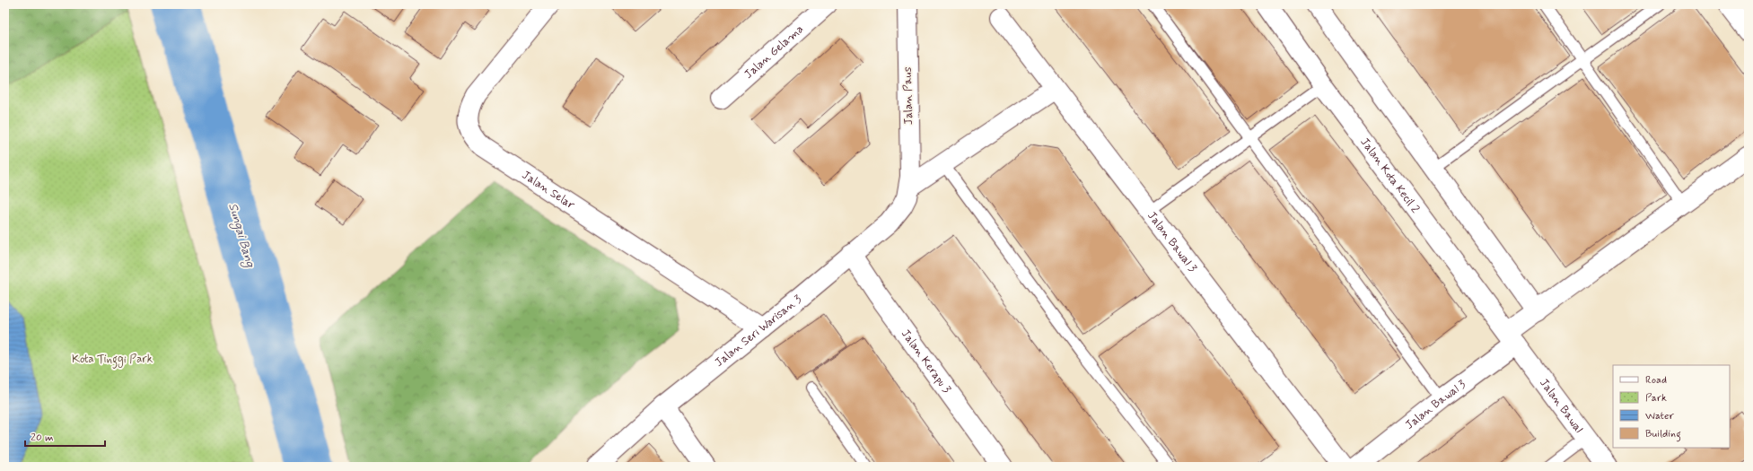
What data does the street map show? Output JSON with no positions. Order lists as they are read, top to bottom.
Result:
{
  "streets": {
    "street": [
      "Jalan Gelama",
      "Jalan Paus",
      "Jalan Kota Kecil 2",
      "Jalan Selar",
      "Jalan Bawal 3",
      "Jalan Seri Warisan 3",
      "Jalan Kerapu 3",
      "Jalan Bawal"
    ]
  },
  "crossings": [
    ["Jalan Paus", "Jalan Seri Warisan 3"],
    ["Jalan Kota Kecil 2", "Jalan Bawal 3"],
    ["Jalan Kota Kecil 2", "Jalan Bawal"],
    ["Jalan Selar", "Jalan Seri Warisan 3"],
    ["Jalan Bawal 3", "Jalan Bawal"],
    ["Jalan Seri Warisan 3", "Jalan Kerapu 3"]
  ],
  "water": ["Sungai Bang"],
  "parks": ["Kota Tinggi Park"],
  "legend": [
    "Road",
    "Park",
    "Water",
    "Building"
  ],
  "scale_bar": "20 m"
}
